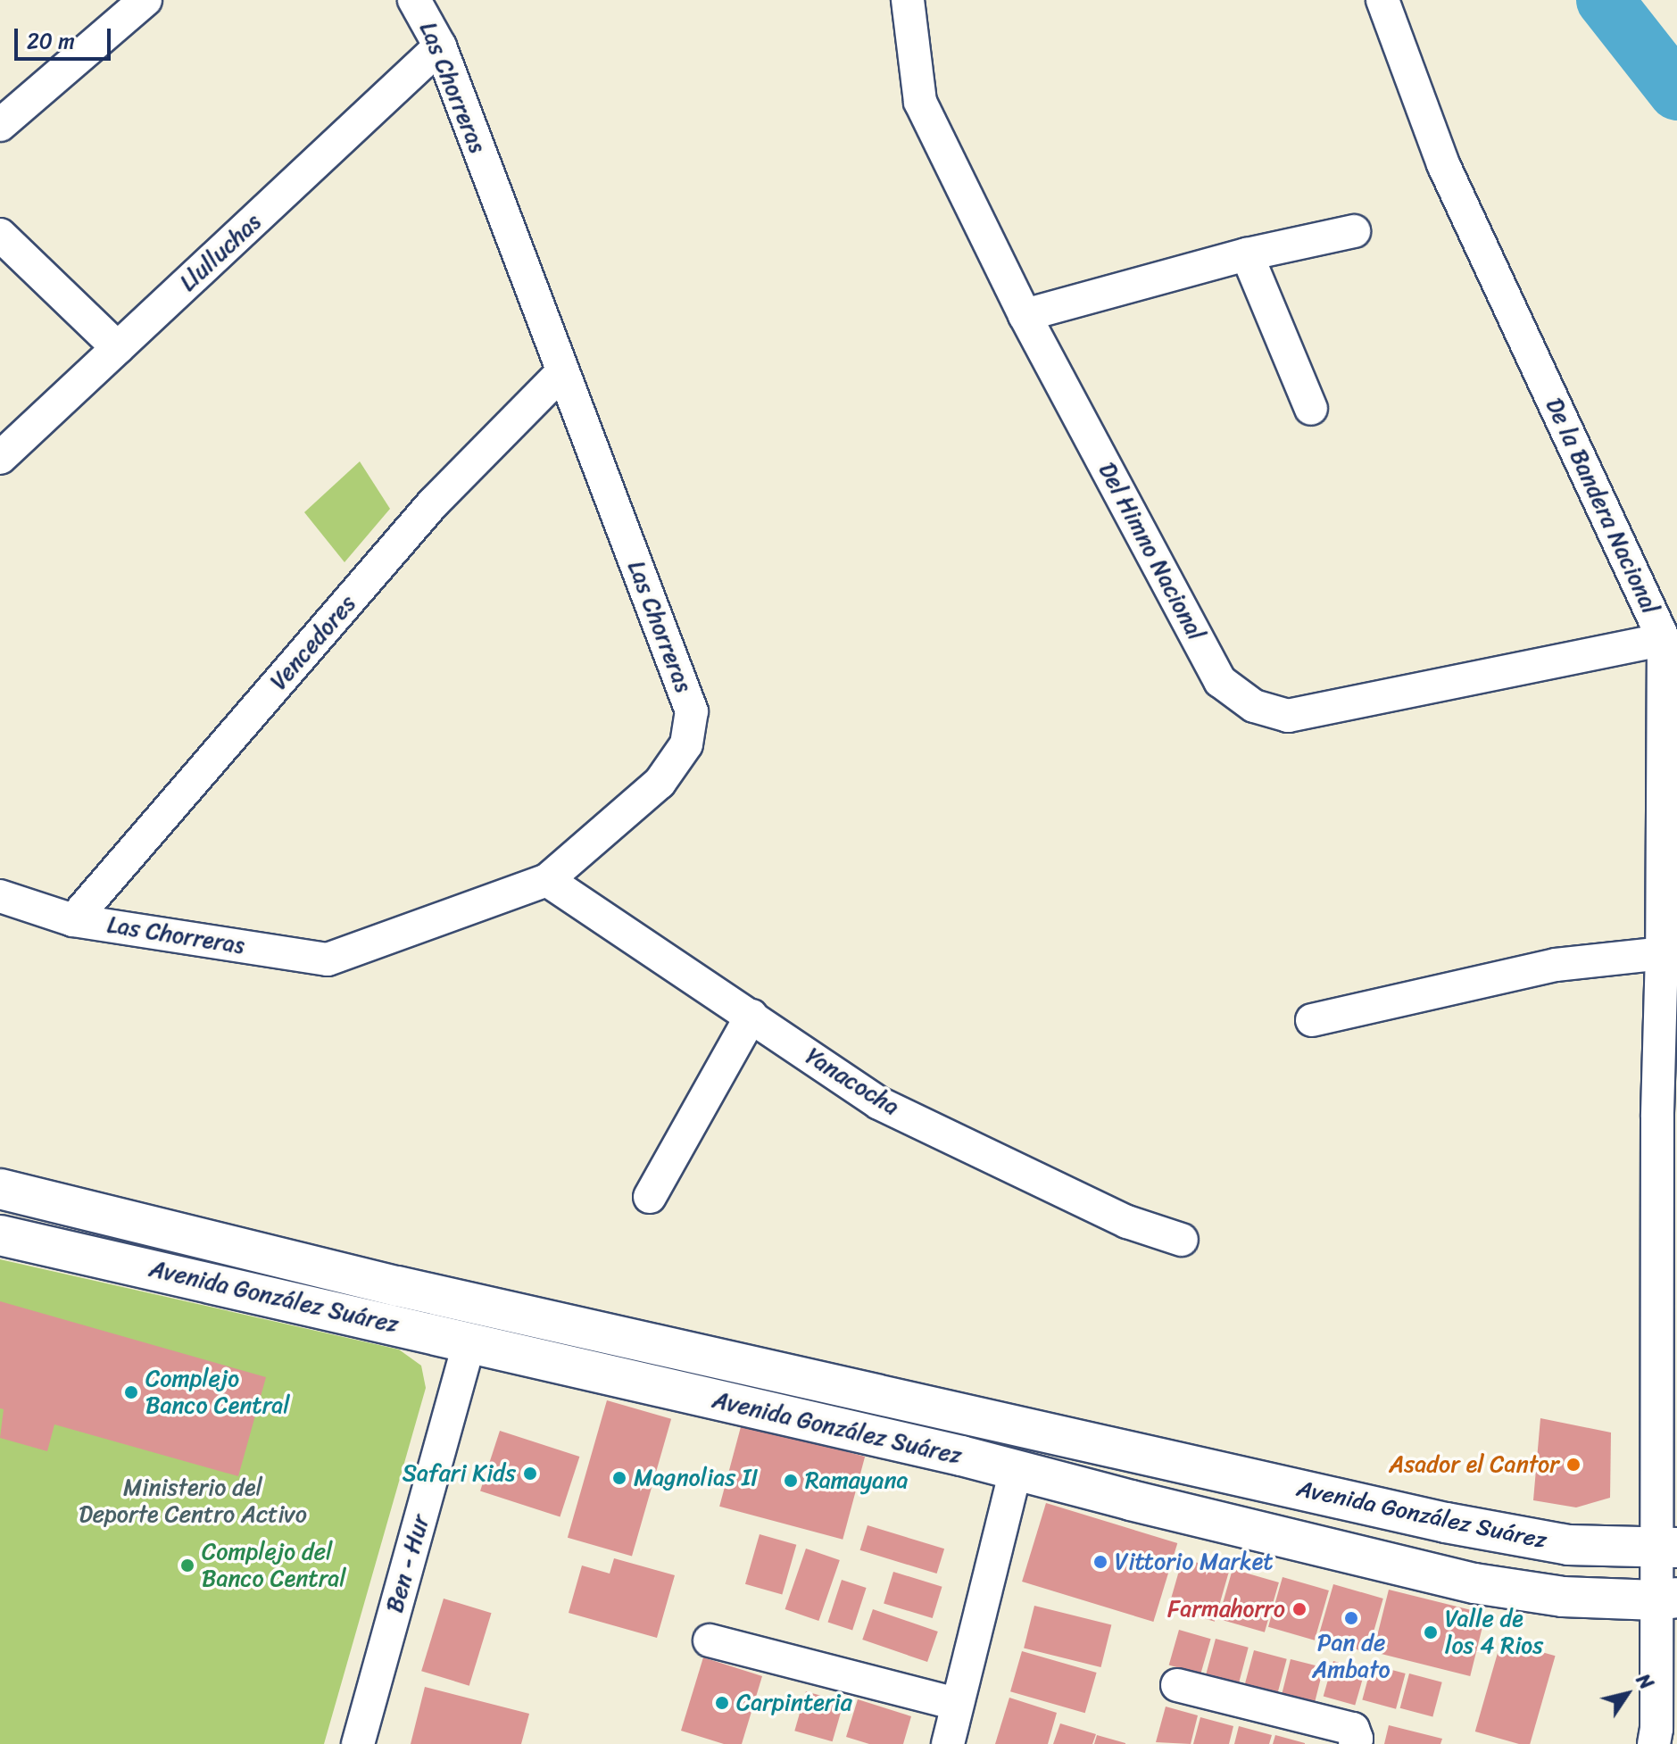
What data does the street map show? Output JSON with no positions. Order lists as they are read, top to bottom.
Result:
{
  "streets": {
    "main road": ["Avenida González Suárez"],
    "street": [
      "Las Chorreras",
      "Llulluchas",
      "De la Bandera Nacional",
      "Del Himno Nacional",
      "Vencedores",
      "Yanacocha",
      "Ben - Hur"
    ]
  },
  "crossings": [
    ["Las Chorreras", "Llulluchas"],
    ["Las Chorreras", "Vencedores"],
    ["Las Chorreras", "Yanacocha"],
    ["De la Bandera Nacional", "Del Himno Nacional"],
    ["De la Bandera Nacional", "Avenida González Suárez"],
    ["Avenida González Suárez", "Ben - Hur"]
  ],
  "parks": ["Ministerio del Deporte Centro Activo"],
  "places": [
    "Complejo Banco Central",
    "Asador el Cantor",
    "Safari Kids",
    "Magnolias II",
    "Ramayana",
    "Vittorio Market",
    "Complejo del Banco Central",
    "Farmahorro",
    "Pan de Ambato",
    "Valle de los 4 Rios",
    "Carpinteria"
  ],
  "scale_bar": "20 m",
  "north": "top right"
}
